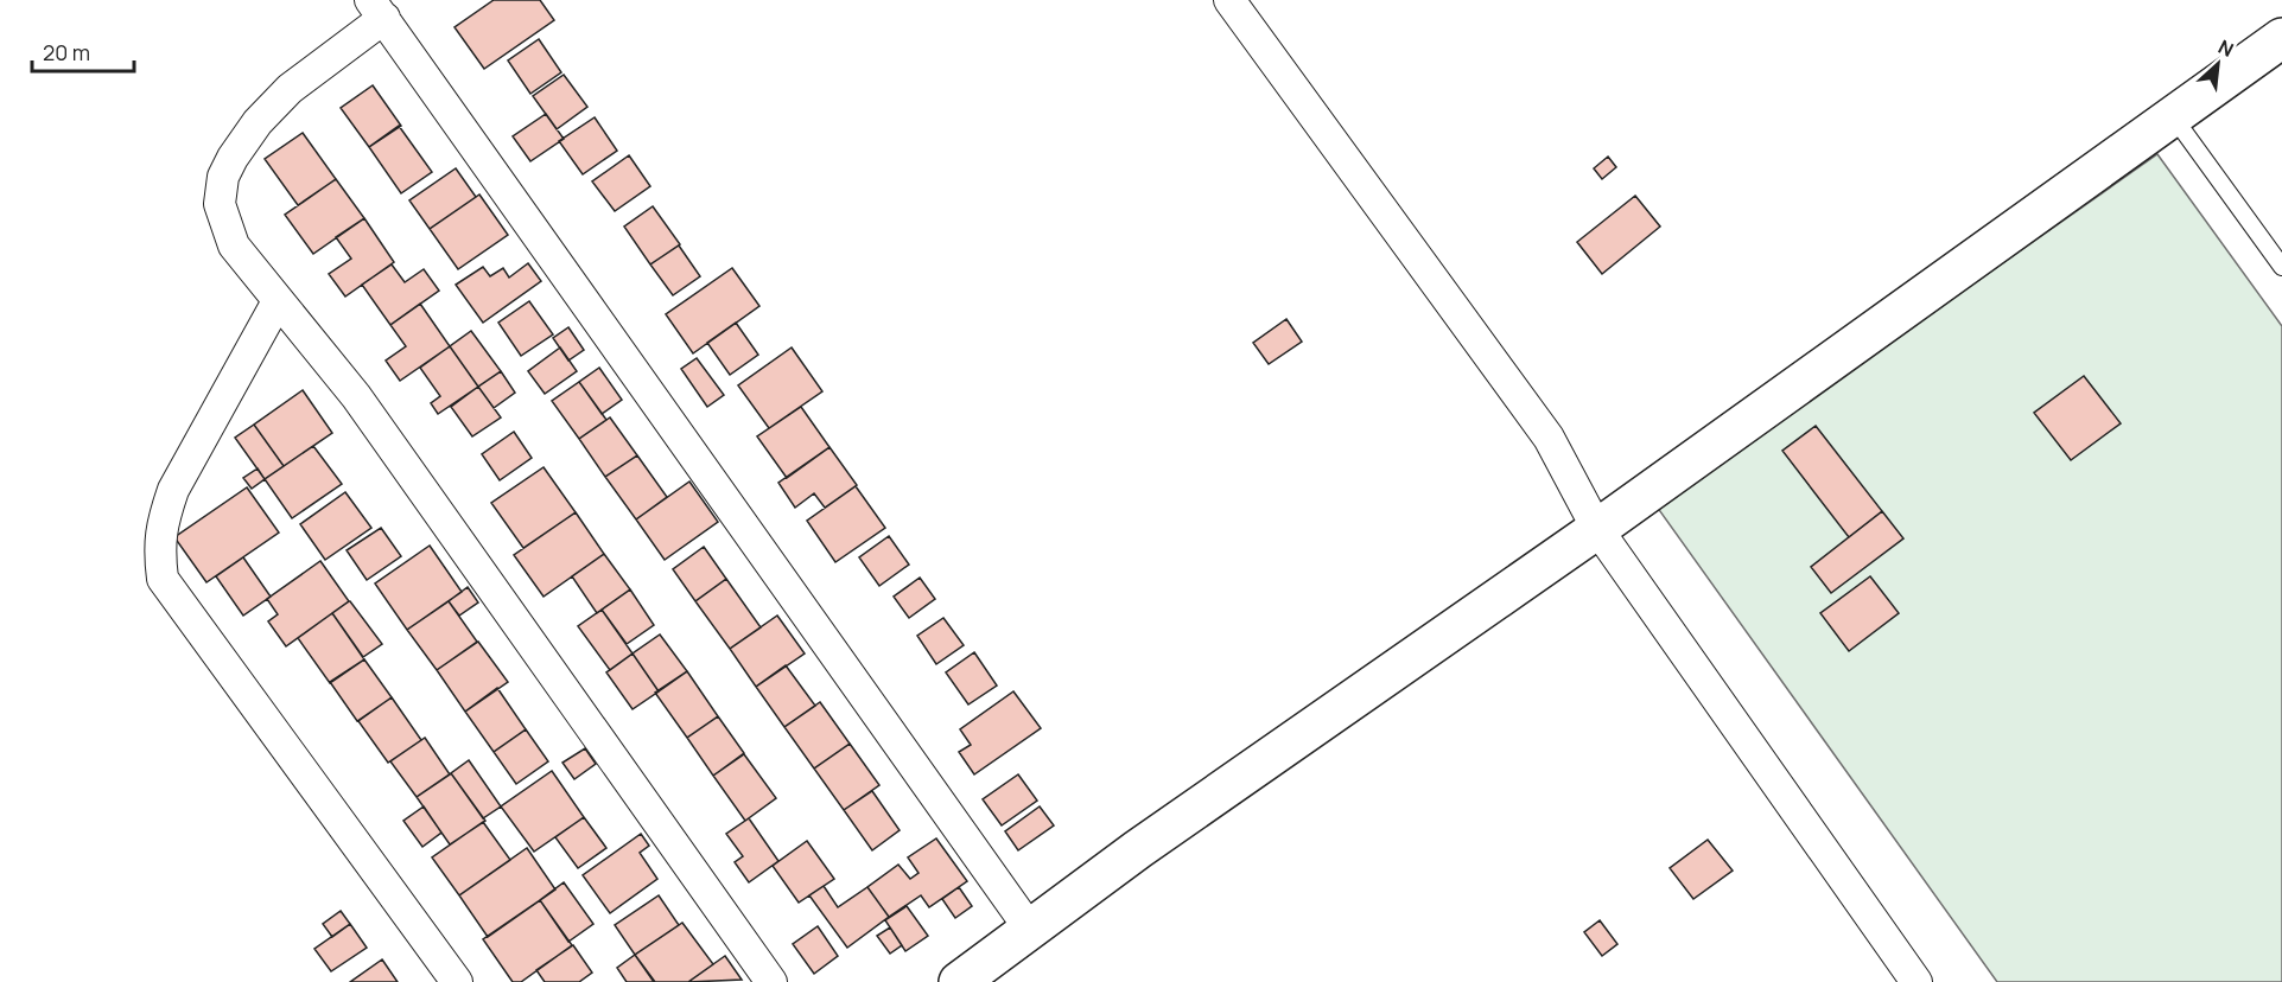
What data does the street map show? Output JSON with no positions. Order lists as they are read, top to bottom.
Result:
{
  "scale_bar": "20 m",
  "north": "top right"
}
